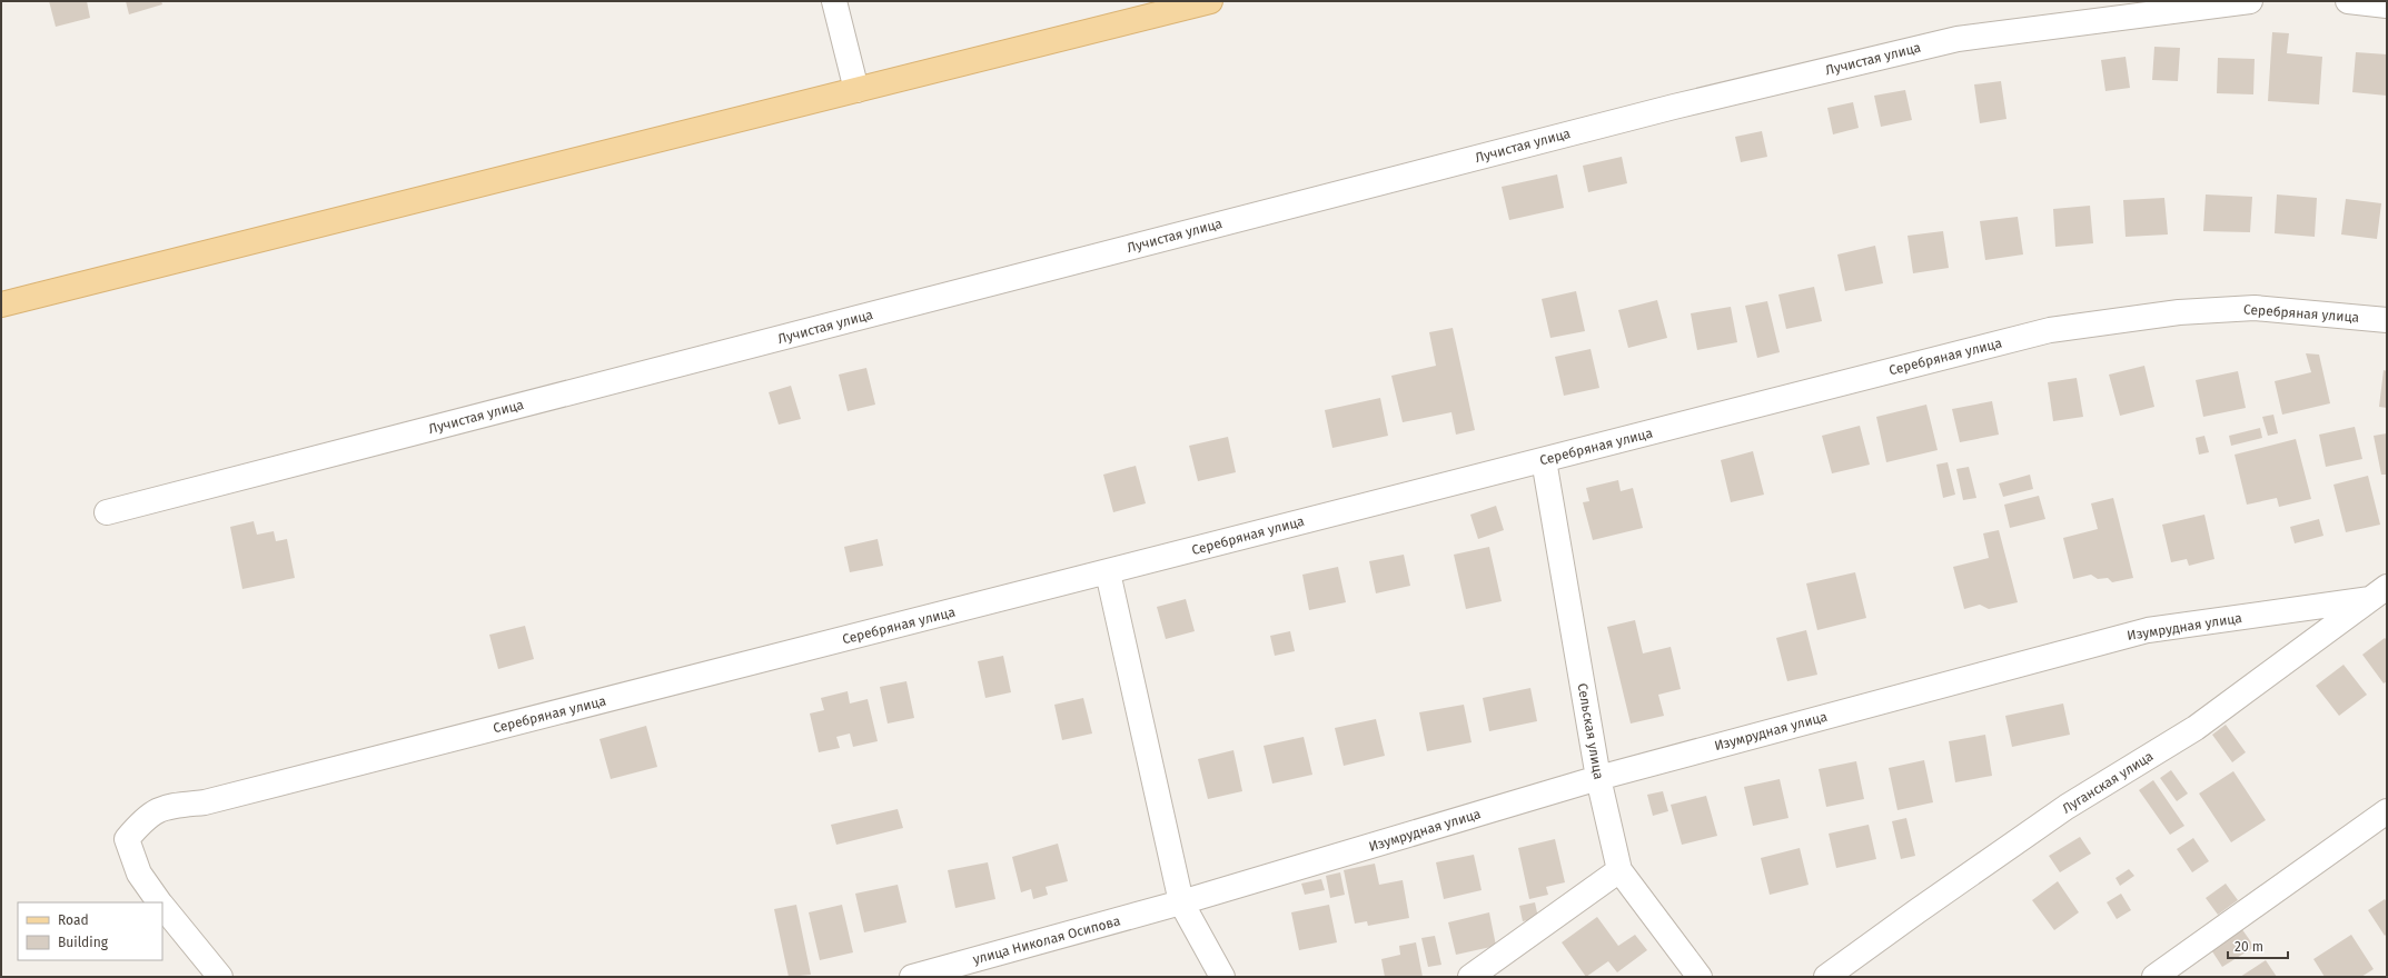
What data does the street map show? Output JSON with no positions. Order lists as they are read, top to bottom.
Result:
{
  "streets": {
    "street": [
      "Лучистая улица",
      "Серебряная улица",
      "Изумрудная улица",
      "Сельская улица",
      "Луганская улица",
      "улица Николая Осипова"
    ]
  },
  "crossings": [
    ["Серебряная улица", "Сельская улица"],
    ["Изумрудная улица", "Сельская улица"],
    ["Изумрудная улица", "Луганская улица"],
    ["Изумрудная улица", "улица Николая Осипова"]
  ],
  "legend": ["Road", "Building"],
  "scale_bar": "20 m"
}
